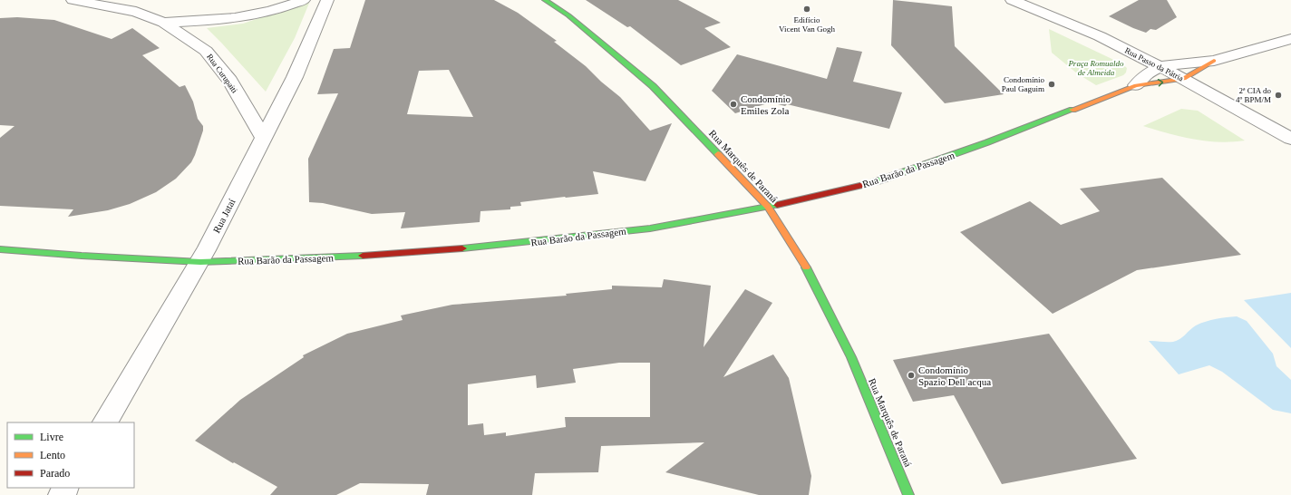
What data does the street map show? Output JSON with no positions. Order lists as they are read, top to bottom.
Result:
{
  "streets": {
    "street": [
      "Rua Passo da Pátria",
      "Rua Curupaiti",
      "Rua Marquês de Paraná",
      "Rua Barão da Passagem",
      "Rua Jataí"
    ]
  },
  "crossings": [
    ["Rua Passo da Pátria", "Rua Barão da Passagem"],
    ["Rua Curupaiti", "Rua Jataí"],
    ["Rua Marquês de Paraná", "Rua Barão da Passagem"],
    ["Rua Barão da Passagem", "Rua Jataí"]
  ],
  "parks": ["Praça Romualdo de Almeida"],
  "places": [
    "Edifício Vicent Van Gogh",
    "Condomínio Paul Gaguim",
    "2ª CIA do 4º BPM/M",
    "Condomínio Emiles Zola",
    "Condomínio Spazio Dell acqua"
  ],
  "legend": ["Livre", "Lento", "Parado"]
}
